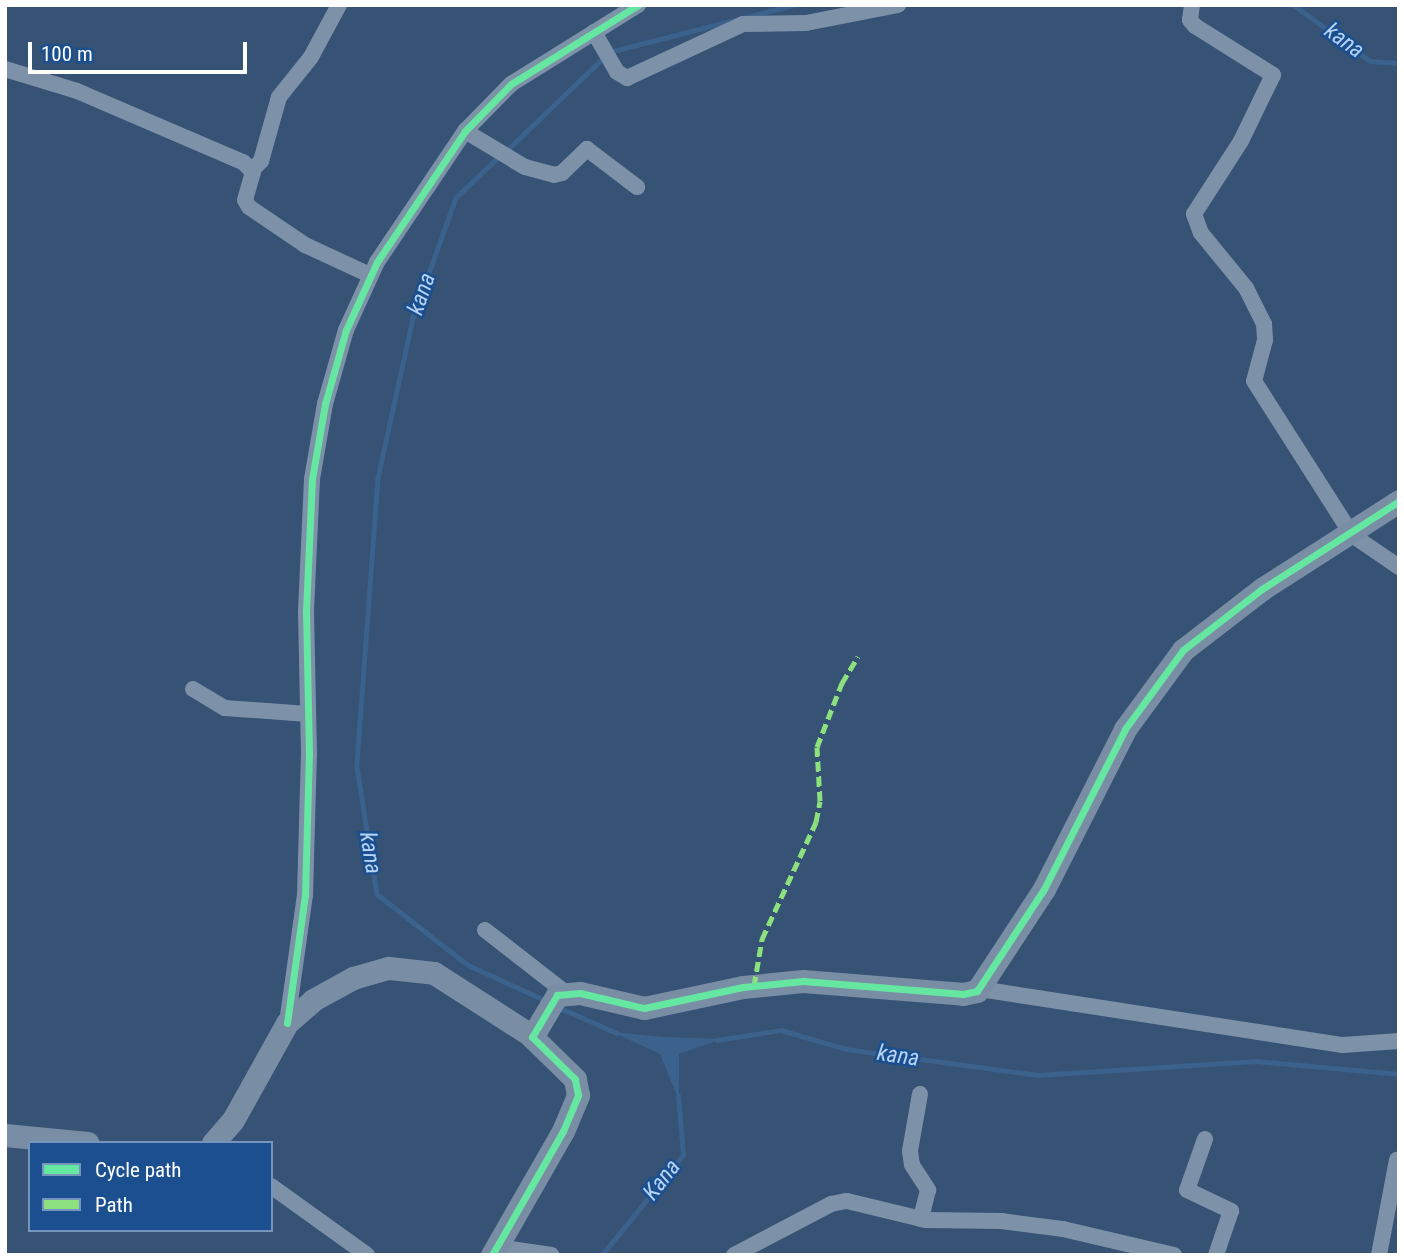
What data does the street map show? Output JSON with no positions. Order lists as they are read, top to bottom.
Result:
{
  "water": ["kana", "Kana"],
  "legend": ["Cycle path", "Path"],
  "scale_bar": "100 m"
}
